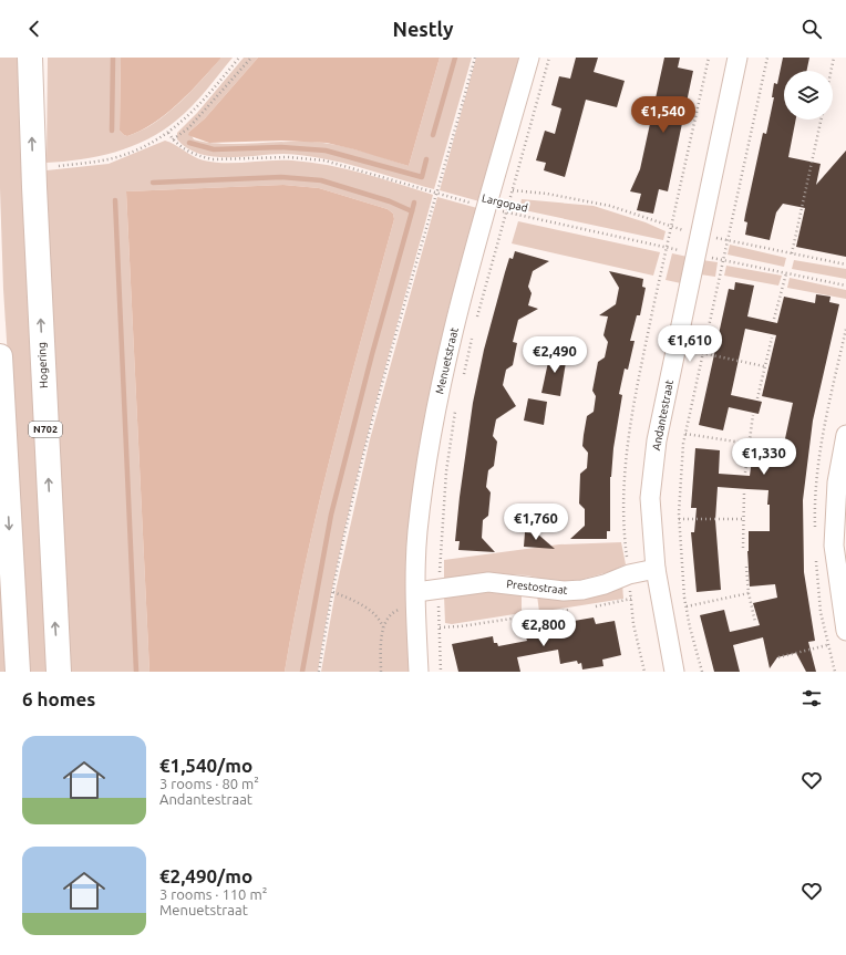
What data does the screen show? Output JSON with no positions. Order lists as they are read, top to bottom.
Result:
{
  "streets": {
    "highway": ["Hogering", "N702"],
    "street": ["Menuetstraat", "Andantestraat", "Prestostraat"],
    "path": ["Largopad"]
  },
  "crossings": [
    ["Largopad", "Menuetstraat"],
    ["Largopad", "Andantestraat"],
    ["Menuetstraat", "Prestostraat"],
    ["Andantestraat", "Prestostraat"]
  ],
  "page": {
    "header": "Nestly",
    "price": [
      "€1,540",
      "€1,610",
      "€2,490",
      "€1,330",
      "€1,760",
      "€2,800"
    ],
    "heading": "6 homes",
    "list": [
      {
        "name": "€1,540/mo",
        "note": "3 rooms · 80 m² · Andantestraat"
      },
      {
        "name": "€2,490/mo",
        "note": "3 rooms · 110 m² · Menuetstraat"
      }
    ]
  }
}
